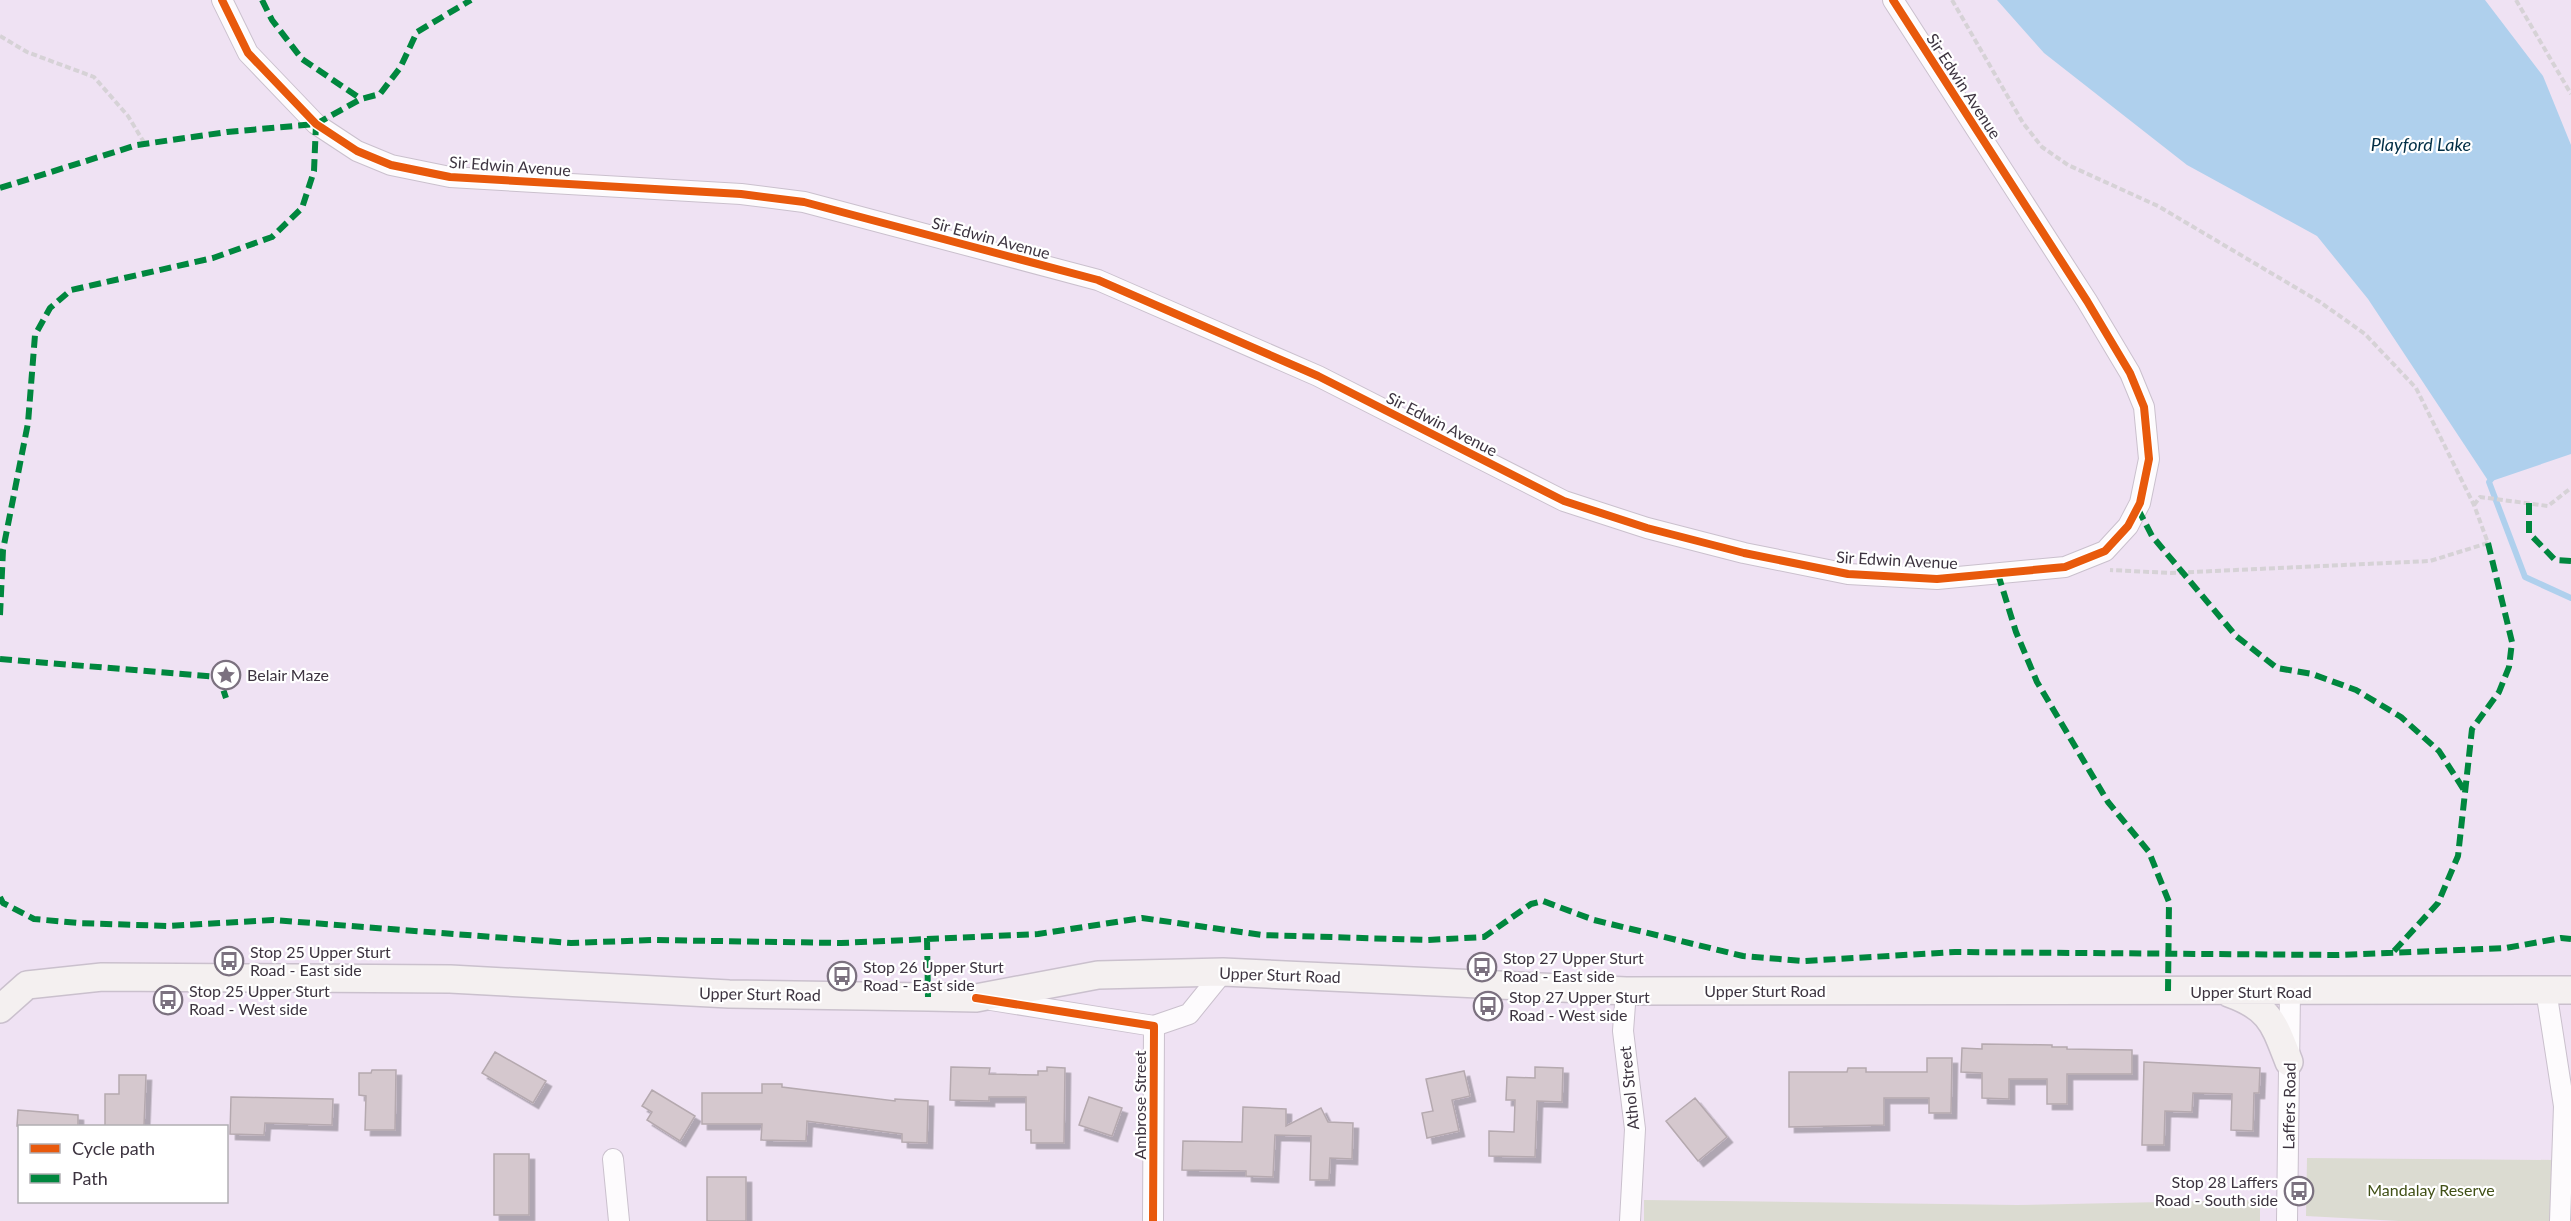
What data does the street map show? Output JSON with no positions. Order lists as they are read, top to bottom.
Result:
{
  "streets": {
    "main road": ["Upper Sturt Road"],
    "street": [
      "Sir Edwin Avenue",
      "Athol Street",
      "Ambrose Street",
      "Laffers Road"
    ]
  },
  "crossings": [
    ["Upper Sturt Road", "Athol Street"],
    ["Upper Sturt Road", "Laffers Road"]
  ],
  "water": ["Playford Lake"],
  "parks": ["Mandalay Reserve"],
  "places": {
    "place": ["Belair Maze"],
    "bus stop": [
      "Stop 25 Upper Sturt Road - East side",
      "Stop 27 Upper Sturt Road - East side",
      "Stop 26 Upper Sturt Road - East side",
      "Stop 25 Upper Sturt Road - West side",
      "Stop 27 Upper Sturt Road - West side",
      "Stop 28 Laffers Road - South side"
    ]
  },
  "legend": ["Cycle path", "Path"]
}
